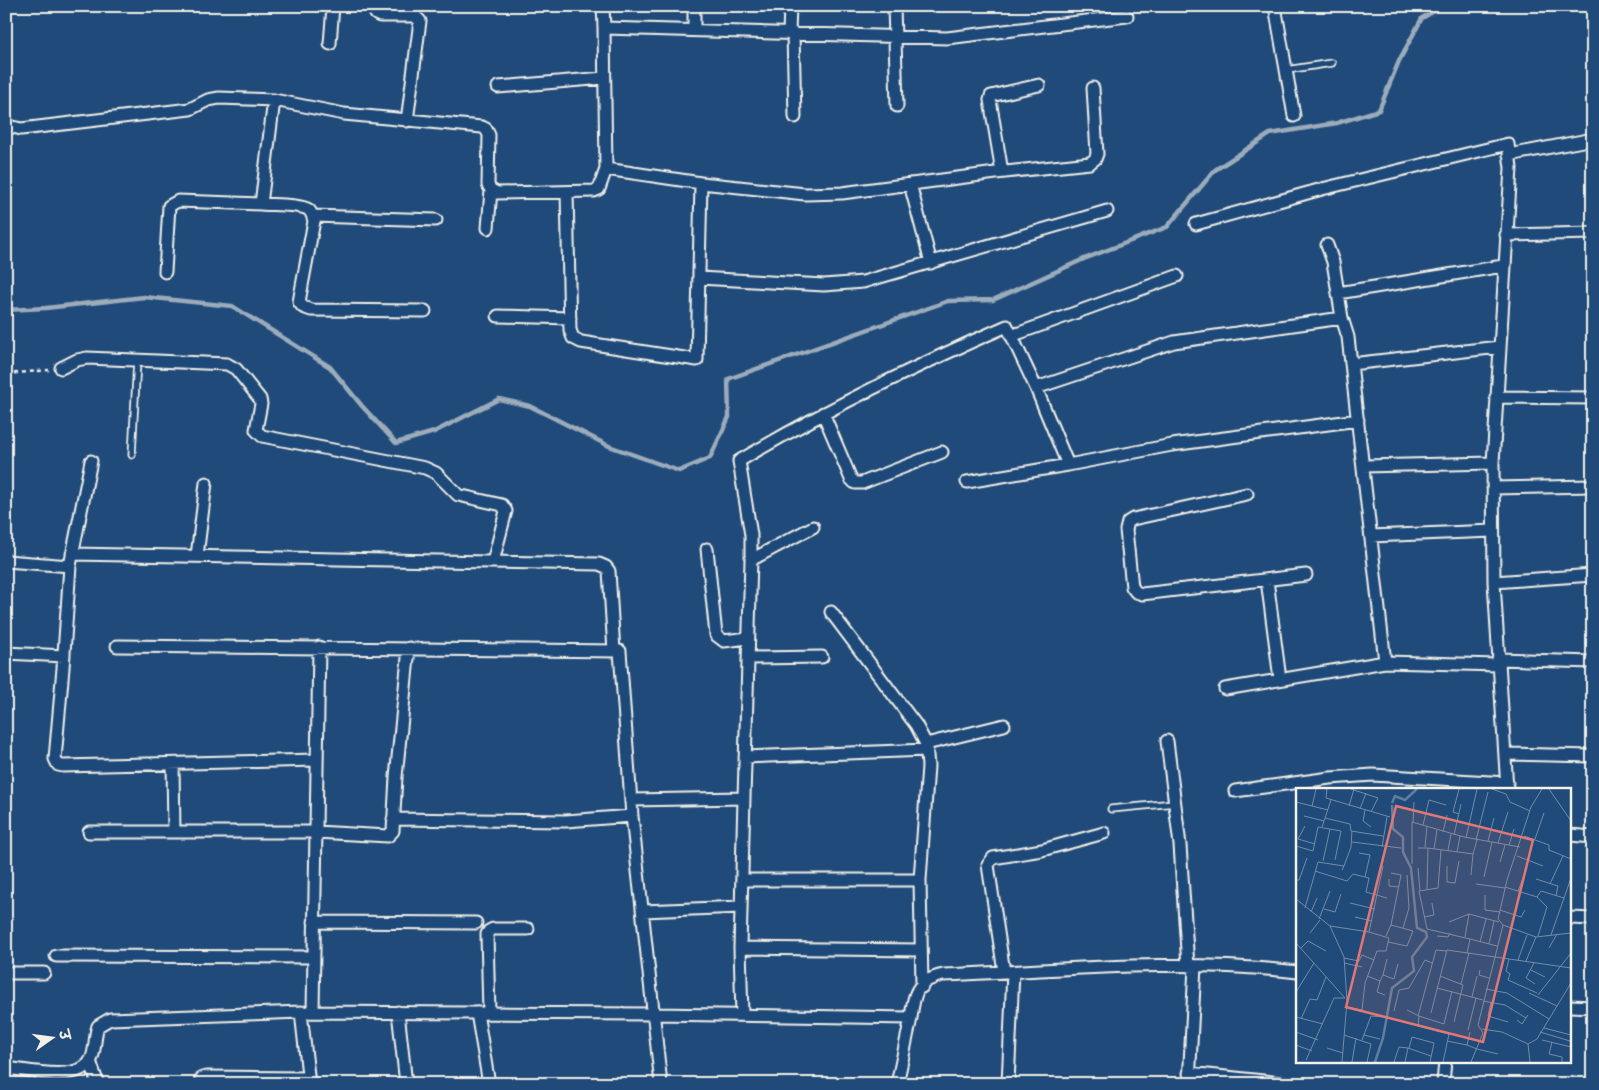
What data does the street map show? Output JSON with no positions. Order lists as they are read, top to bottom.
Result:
{
  "north": "right"
}
